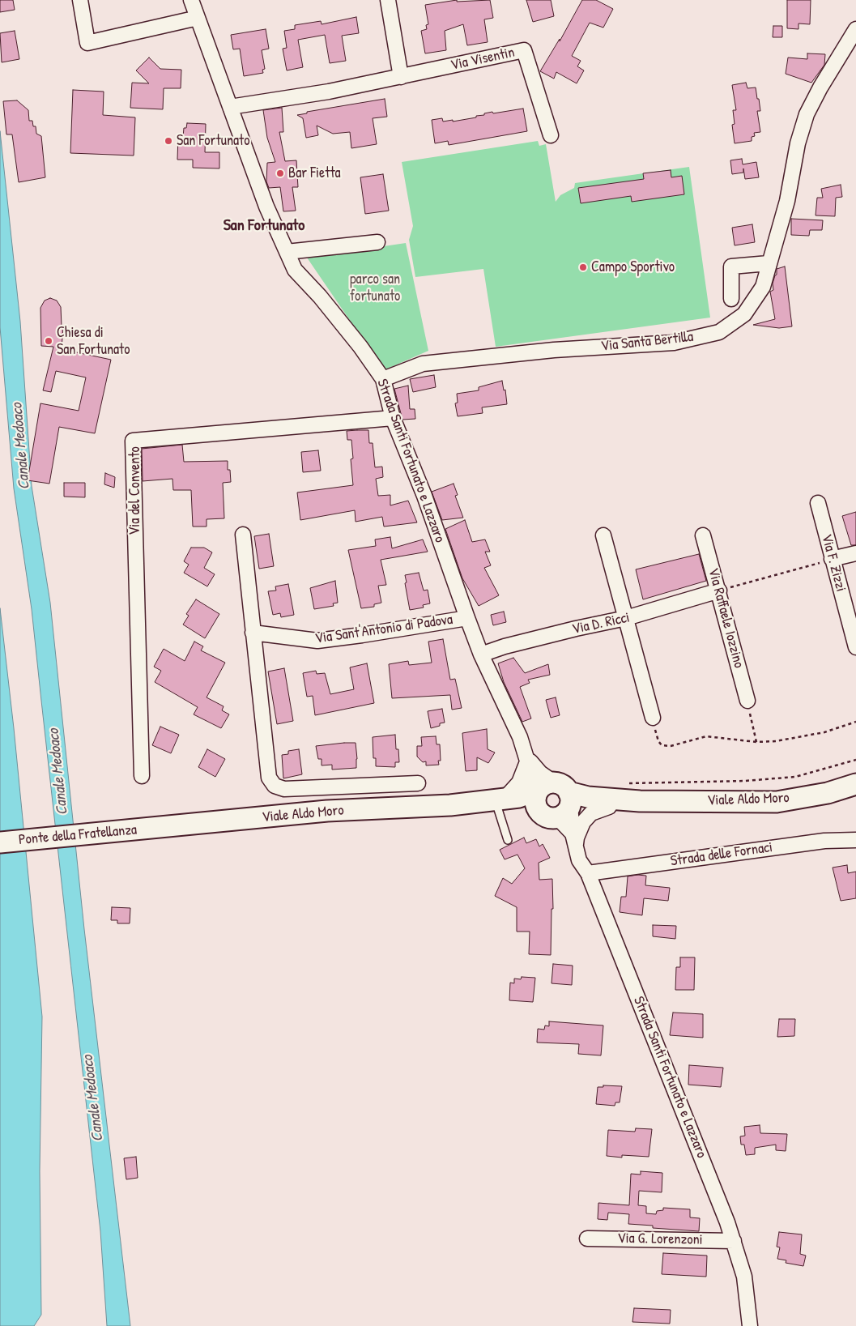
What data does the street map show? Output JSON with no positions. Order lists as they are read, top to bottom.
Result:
{
  "streets": {
    "main road": ["Viale Aldo Moro", "Ponte della Fratellanza"],
    "street": [
      "Via Visentin",
      "Via Santa Bertilla",
      "Strada Santi Fortunato e Lazzaro",
      "Via del Convento",
      "Via F. Zizzi",
      "Via Raffaele Iozzino",
      "Via D. Ricci",
      "Via Sant'Antonio di Padova",
      "Strada delle Fornaci",
      "Via G. Lorenzoni"
    ]
  },
  "crossings": [
    ["Via Visentin", "Strada Santi Fortunato e Lazzaro"],
    ["Via Santa Bertilla", "Strada Santi Fortunato e Lazzaro"],
    ["Strada Santi Fortunato e Lazzaro", "Via del Convento"],
    ["Strada Santi Fortunato e Lazzaro", "Via D. Ricci"],
    ["Strada Santi Fortunato e Lazzaro", "Via Sant'Antonio di Padova"],
    ["Strada Santi Fortunato e Lazzaro", "Viale Aldo Moro"],
    ["Strada Santi Fortunato e Lazzaro", "Strada delle Fornaci"],
    ["Strada Santi Fortunato e Lazzaro", "Via G. Lorenzoni"],
    ["Via Raffaele Iozzino", "Via D. Ricci"],
    ["Viale Aldo Moro", "Ponte della Fratellanza"]
  ],
  "districts": ["San Fortunato"],
  "water": ["Canale Medoaco"],
  "parks": ["parco san fortunato"],
  "places": [
    "San Fortunato",
    "Bar Fietta",
    "Campo Sportivo",
    "Chiesa di San Fortunato"
  ]
}
